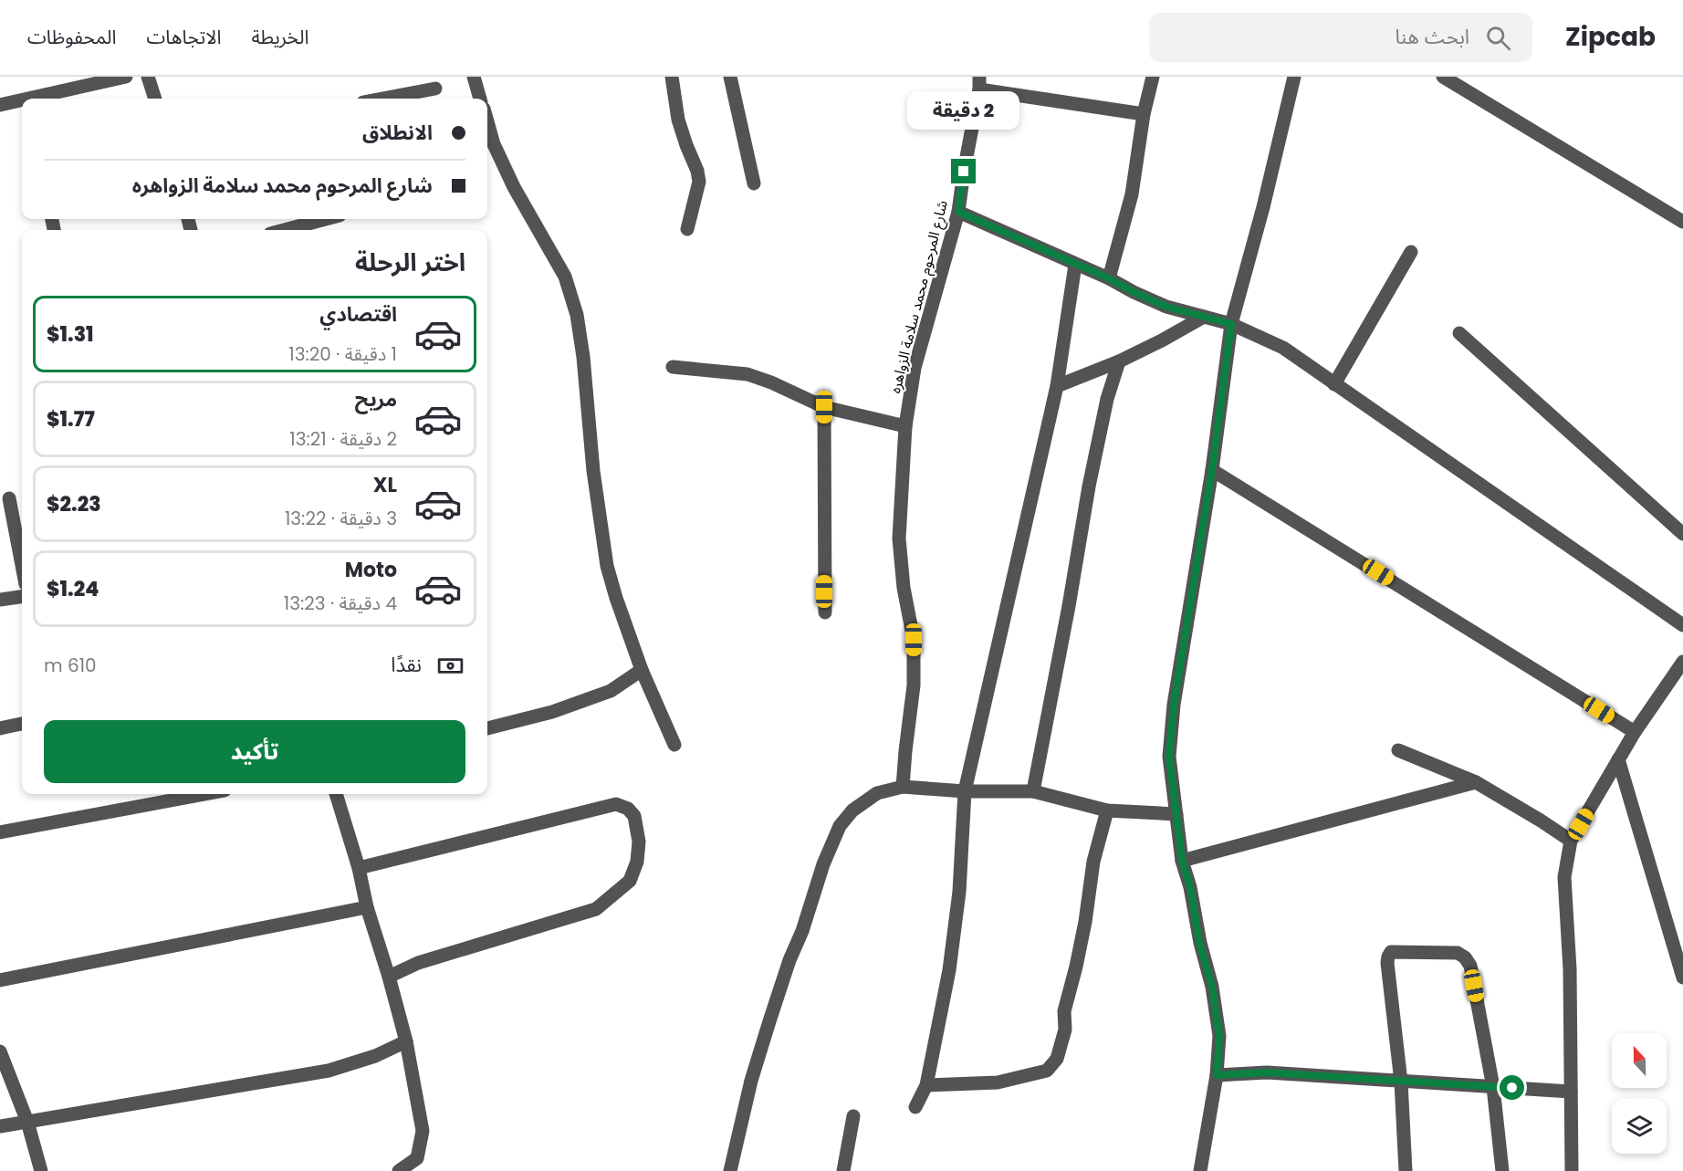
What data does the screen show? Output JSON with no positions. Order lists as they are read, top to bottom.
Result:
{
  "streets": {
    "street": ["شارع المرحوم محمد سلامة الزواهره"]
  },
  "north": "top",
  "page": {
    "header": "Zipcab",
    "search": "ابحث هنا",
    "nav": ["الخريطة", "الاتجاهات", "المحفوظات"],
    "bubble": "2 دقيقة",
    "banner": ["الانطلاق", "شارع المرحوم محمد سلامة الزواهره"],
    "heading": "اختر الرحلة",
    "list": [
      {
        "name": "اقتصادي",
        "note": "1 دقيقة · 13:20",
        "value": "$1.31"
      },
      {
        "name": "مريح",
        "note": "2 دقيقة · 13:21",
        "value": "$1.77"
      },
      {
        "name": "XL",
        "note": "3 دقيقة · 13:22",
        "value": "$2.23"
      },
      {
        "name": "Moto",
        "note": "4 دقيقة · 13:23",
        "value": "$1.24"
      }
    ],
    "pay": ["نقدًا", "610 m"],
    "buttons": "تأكيد"
  }
}
